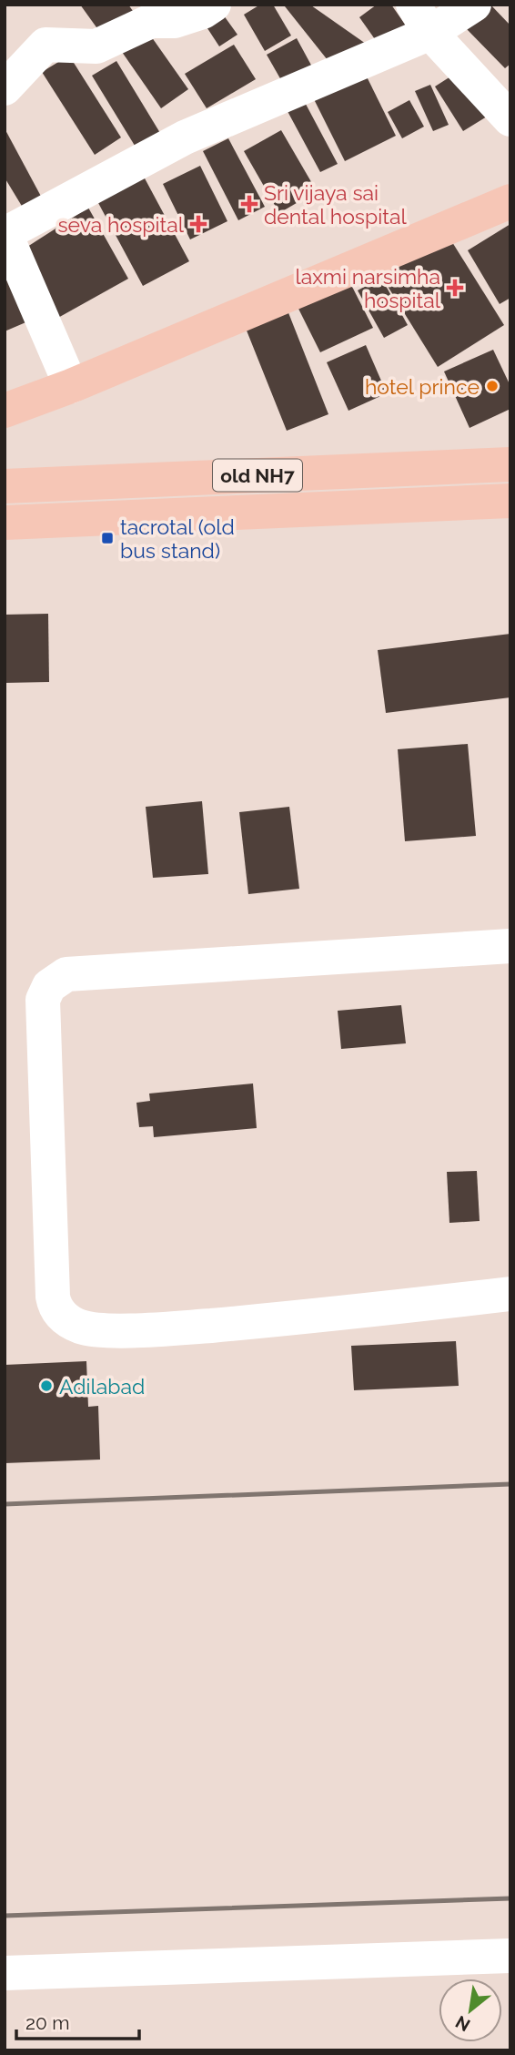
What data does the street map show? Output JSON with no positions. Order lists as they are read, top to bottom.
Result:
{
  "streets": {
    "main road": ["old NH7"]
  },
  "places": {
    "health": ["Sri vijaya sai dental hospital", "seva hospital", "laxmi narsimha hospital"],
    "other": ["hotel prince", "Adilabad"],
    "transit": ["tacrotal (old bus stand)"]
  },
  "scale_bar": "20 m",
  "north": "bottom left"
}
